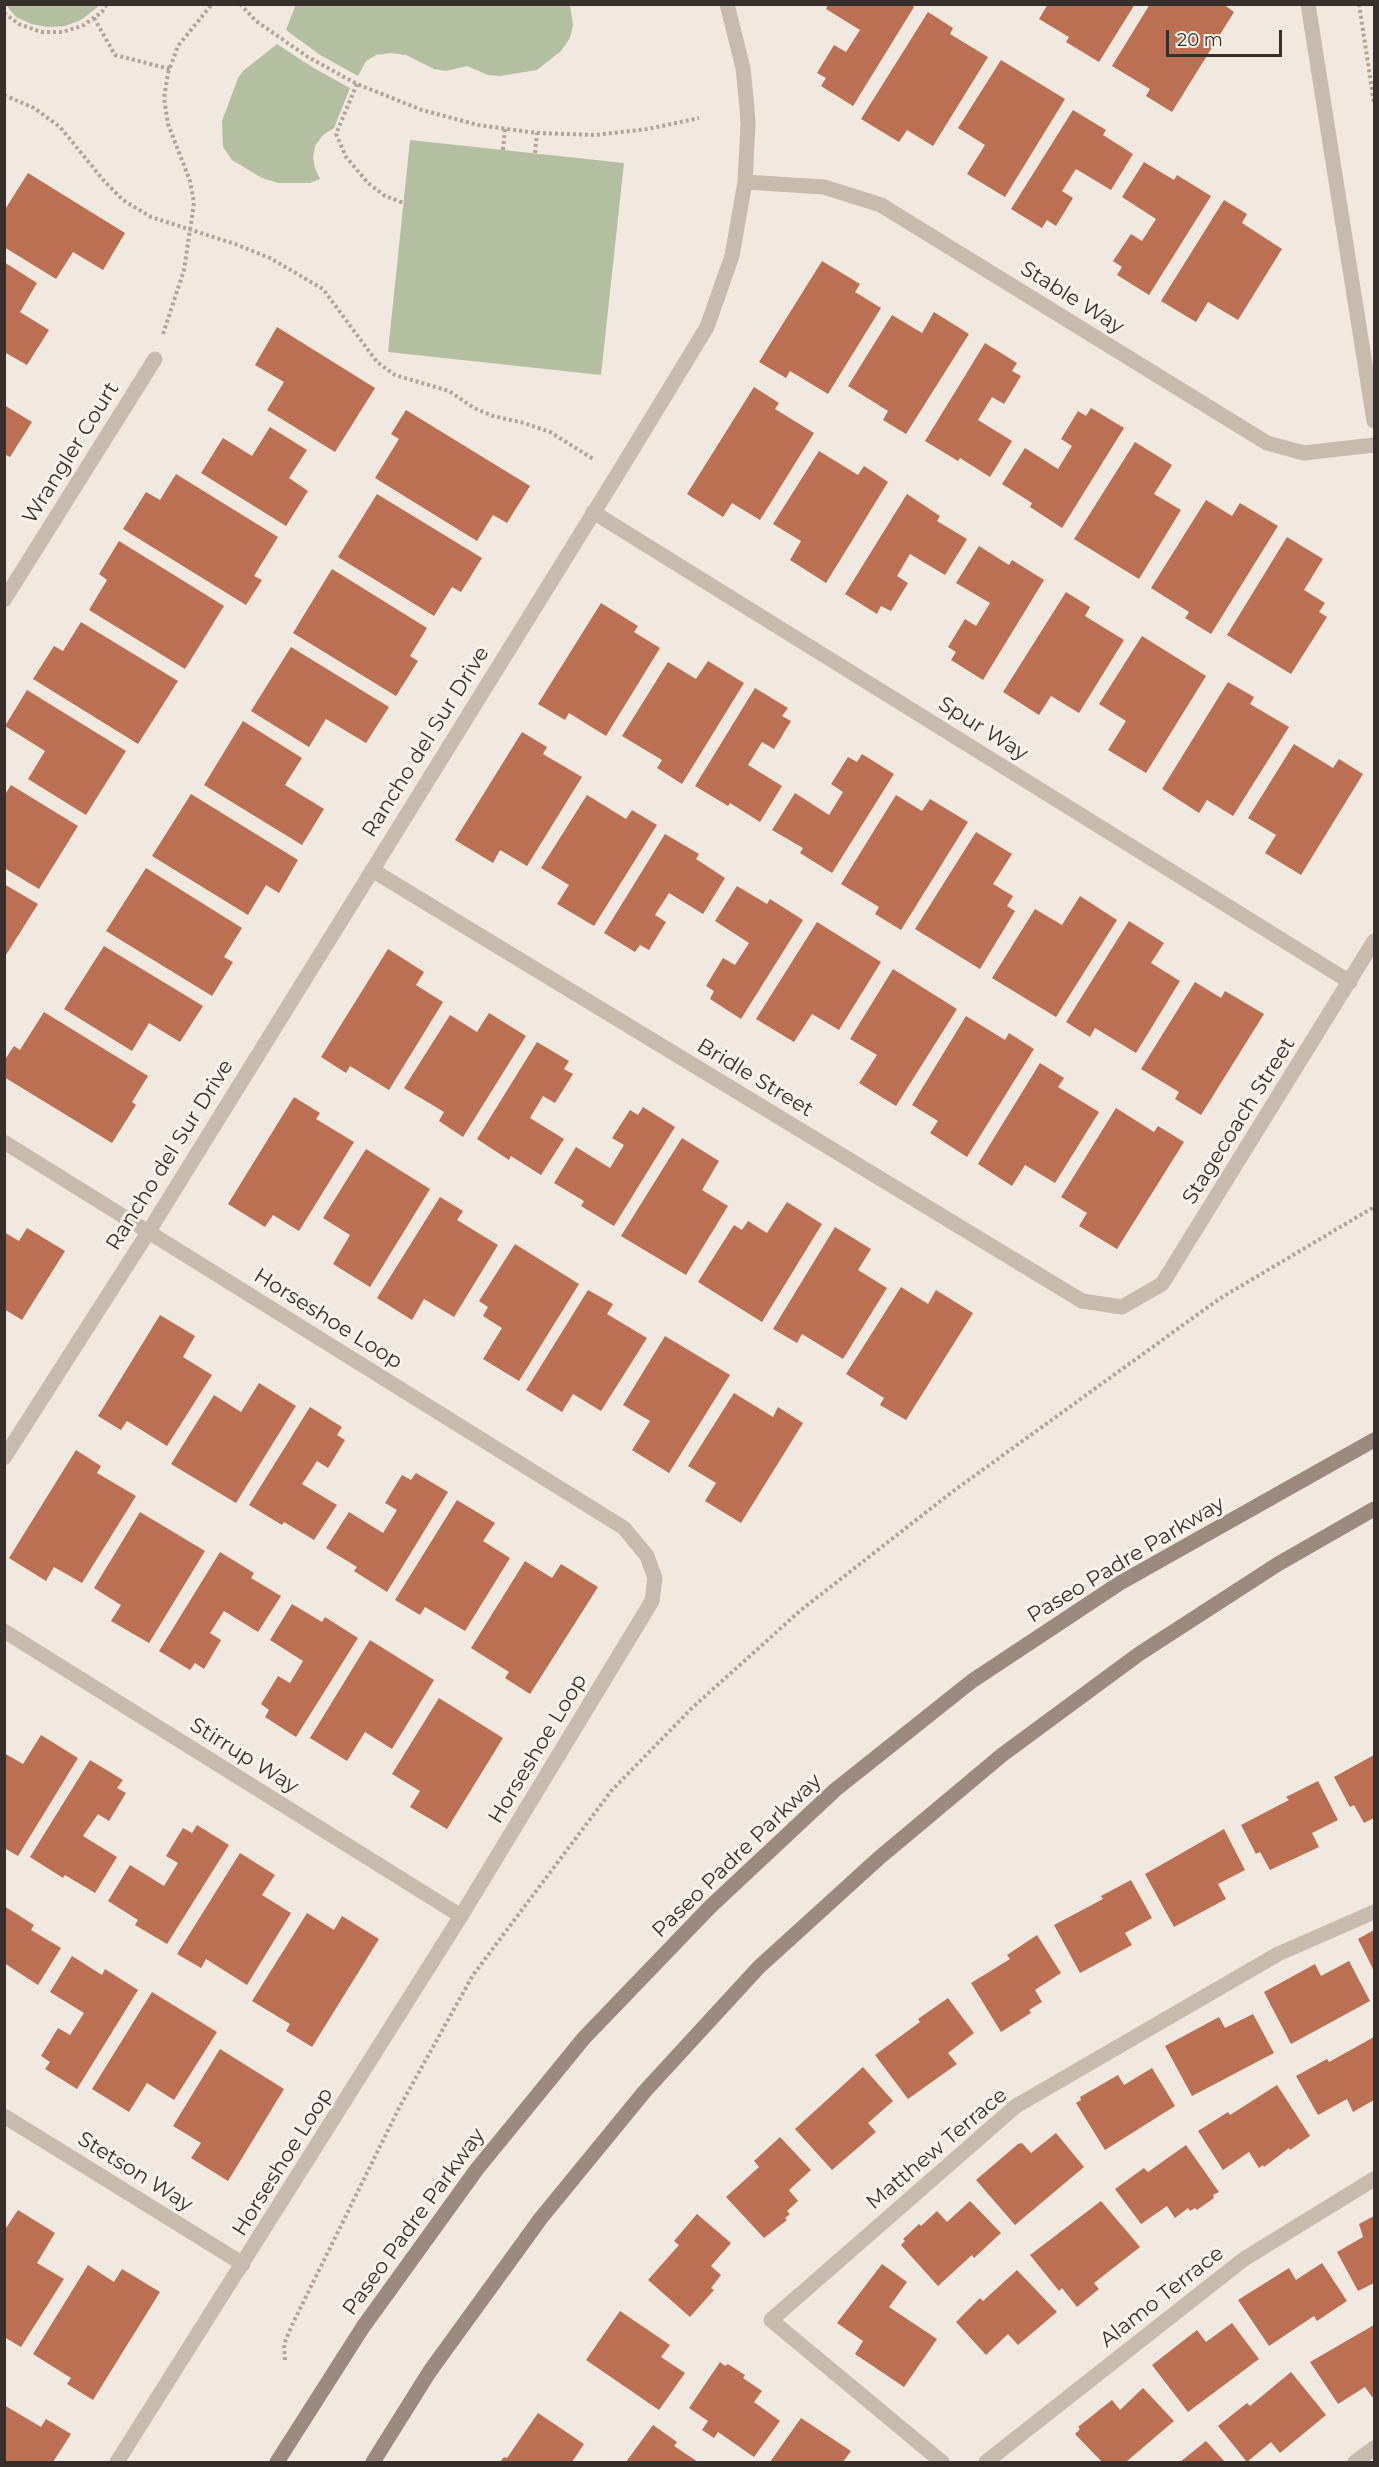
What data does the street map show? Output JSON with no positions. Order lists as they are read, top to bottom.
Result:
{
  "streets": {
    "main road": ["Paseo Padre Parkway"],
    "street": [
      "Stable Way",
      "Wrangler Court",
      "Spur Way",
      "Rancho del Sur Drive",
      "Bridle Street",
      "Stagecoach Street",
      "Horseshoe Loop",
      "Stirrup Way",
      "Matthew Terrace",
      "Stetson Way",
      "Alamo Terrace"
    ]
  },
  "crossings": [
    ["Stable Way", "Rancho del Sur Drive"],
    ["Spur Way", "Rancho del Sur Drive"],
    ["Spur Way", "Stagecoach Street"],
    ["Rancho del Sur Drive", "Bridle Street"],
    ["Rancho del Sur Drive", "Horseshoe Loop"],
    ["Bridle Street", "Stagecoach Street"],
    ["Horseshoe Loop", "Stirrup Way"],
    ["Horseshoe Loop", "Stetson Way"]
  ],
  "scale_bar": "20 m"
}
